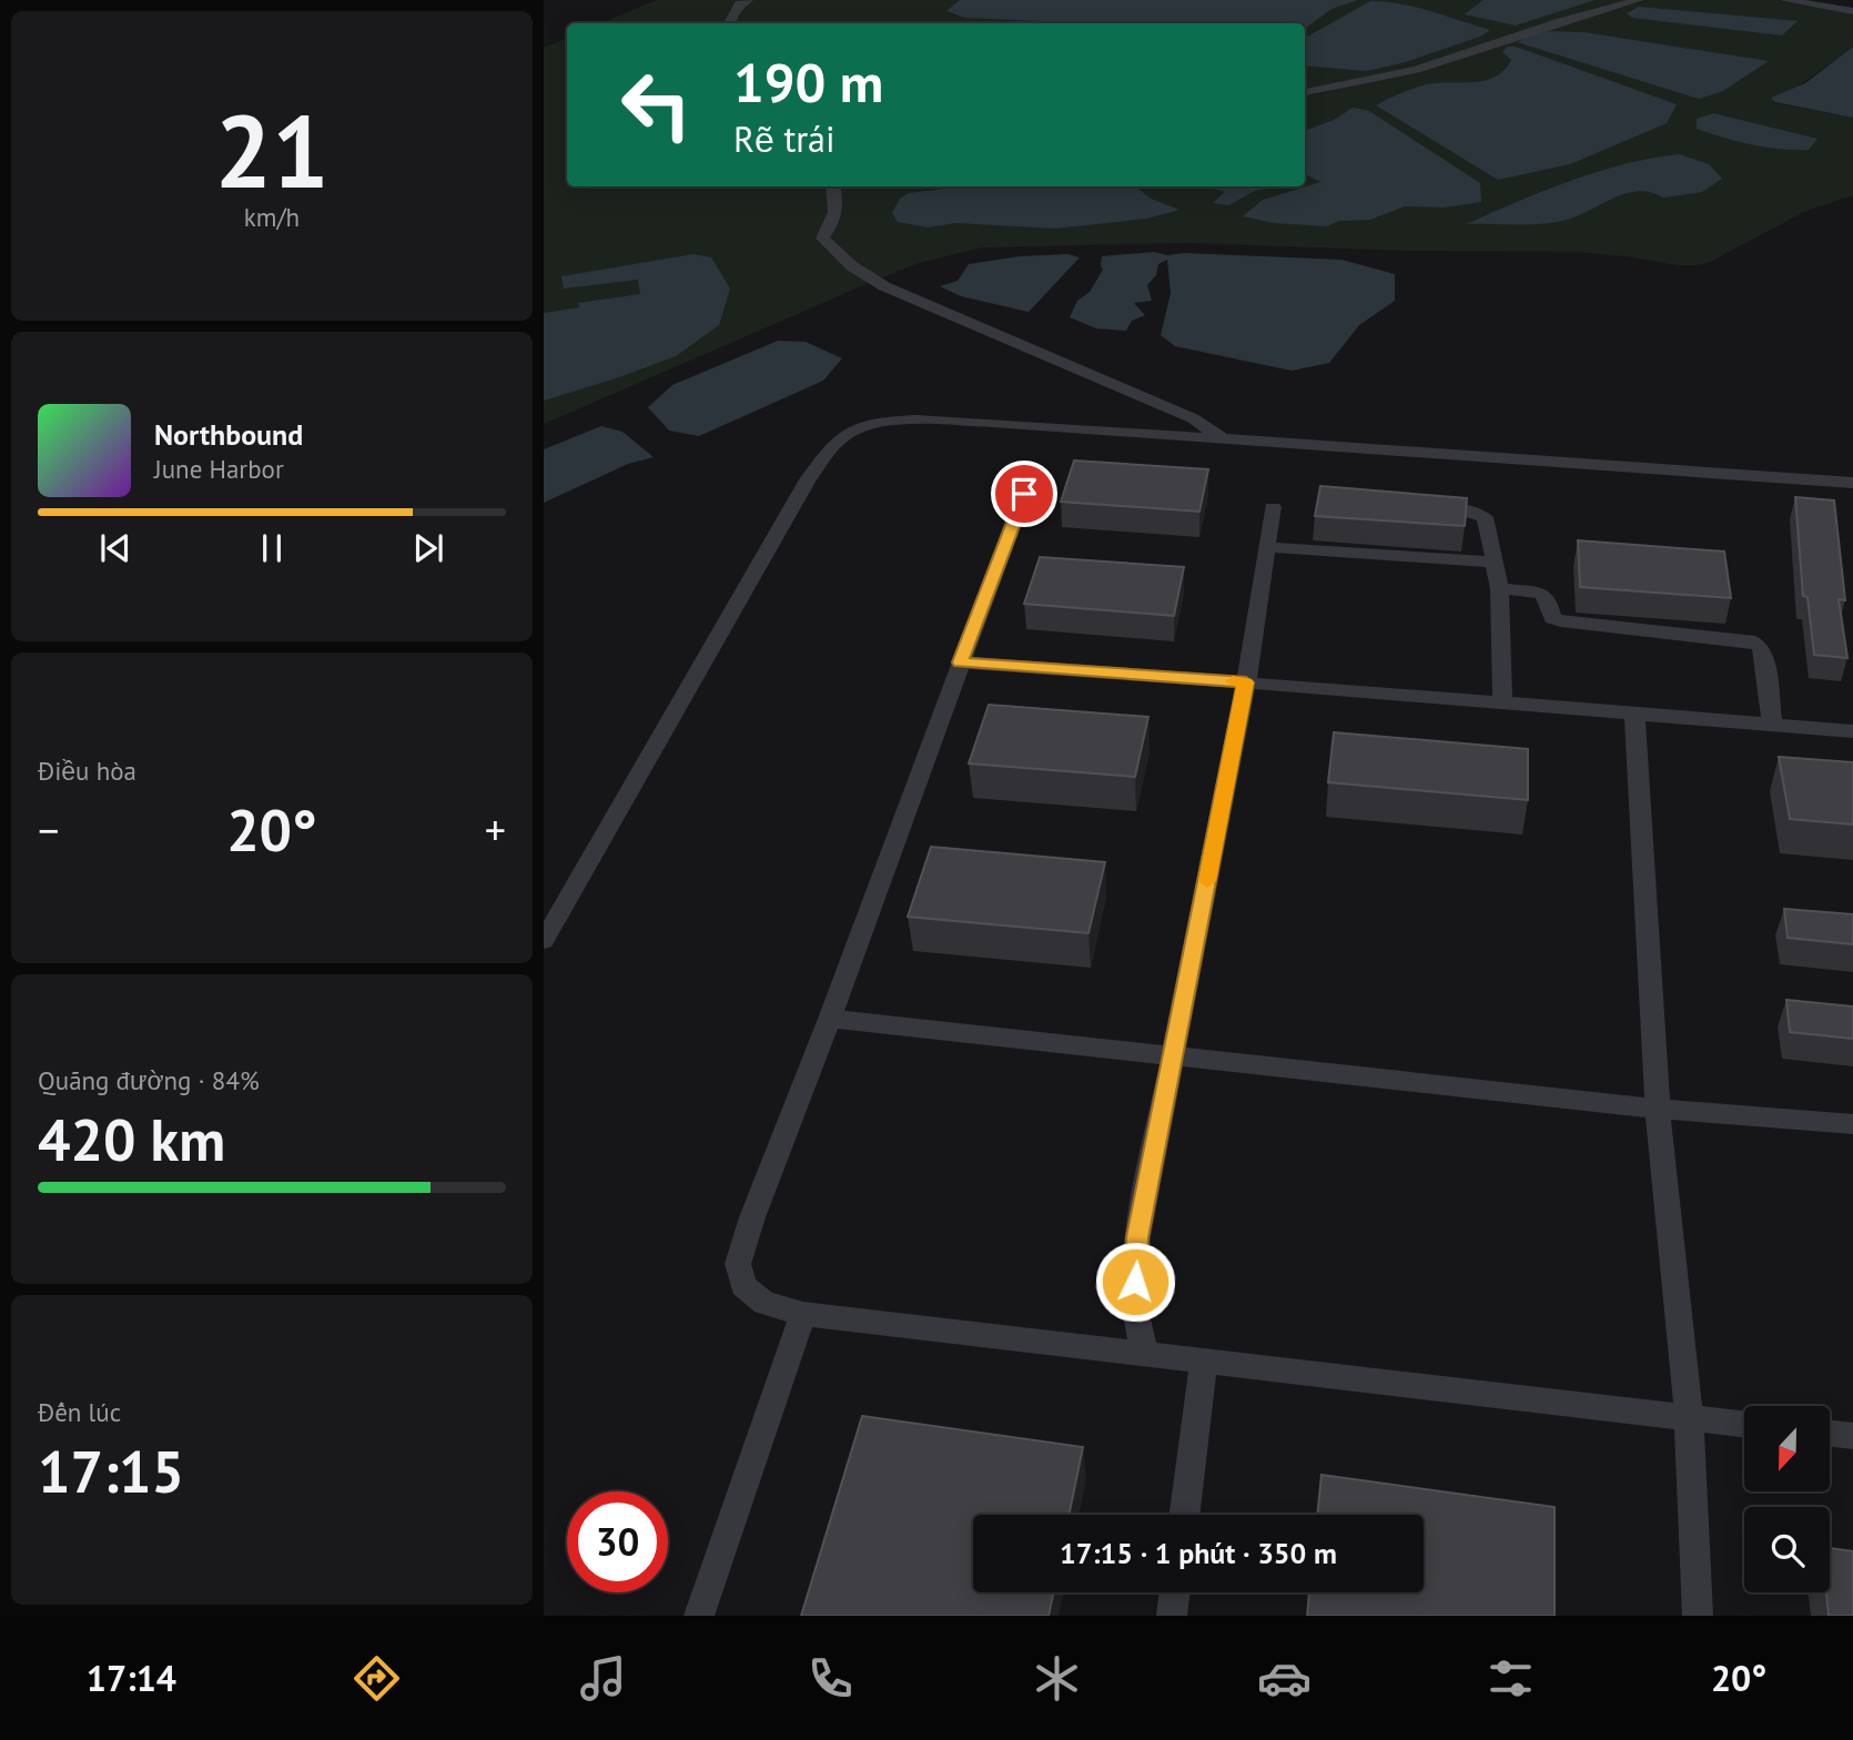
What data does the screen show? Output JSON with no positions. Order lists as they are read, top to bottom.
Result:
{
  "north": "bottom",
  "page": {
    "tile": [
      ["21", "km/h"],
      "Điều hòa",
      ["Quãng đường · 84%", "420 km"],
      ["Đến lúc", "17:15"]
    ],
    "turn": ["190 m", "Rẽ trái"],
    "song": ["Northbound", "June Harbor"],
    "heat": ["−", "20°", "+"],
    "limit": "30",
    "trip": "17:15 · 1 phút · 350 m",
    "tabs": ["17:14", "20°"]
  }
}
